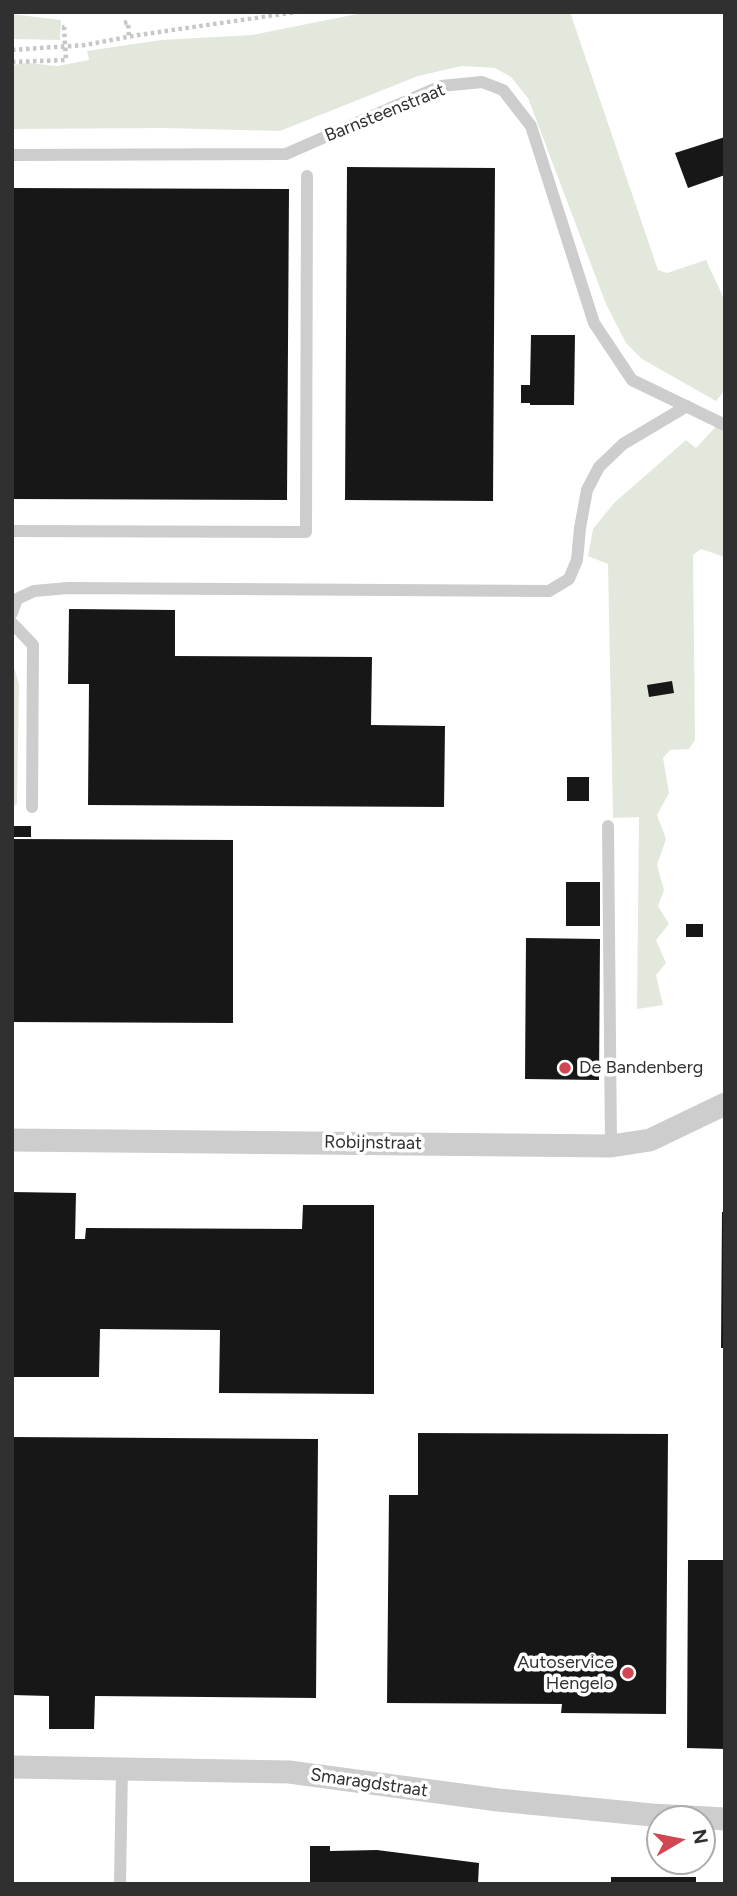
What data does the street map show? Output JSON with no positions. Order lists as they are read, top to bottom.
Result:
{
  "streets": {
    "street": ["Robijnstraat", "Smaragdstraat"],
    "lane": ["Barnsteenstraat"]
  },
  "places": ["De Bandenberg", "Autoservice Hengelo"],
  "north": "right"
}
